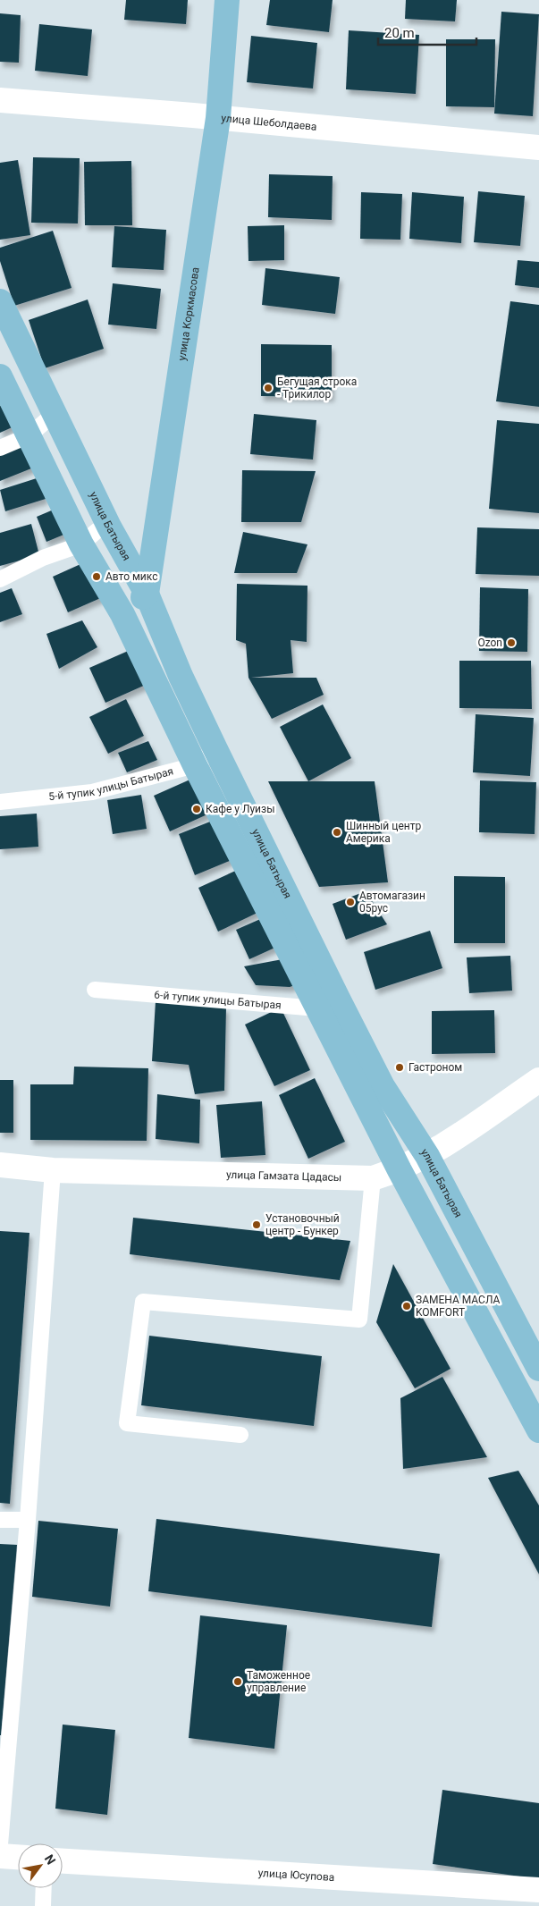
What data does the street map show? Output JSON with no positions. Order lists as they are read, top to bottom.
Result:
{
  "streets": {
    "main road": ["улица Коркмасова", "улица Батырая"],
    "street": ["улица Шеболдаева", "улица Гамзата Цадасы", "улица Юсупова"],
    "lane": ["5-й тупик улицы Батырая", "6-й тупик улицы Батырая"]
  },
  "crossings": [
    ["улица Шеболдаева", "улица Коркмасова"],
    ["улица Коркмасова", "улица Батырая"],
    ["улица Батырая", "5-й тупик улицы Батырая"],
    ["улица Батырая", "6-й тупик улицы Батырая"],
    ["улица Батырая", "улица Гамзата Цадасы"]
  ],
  "places": [
    "Бегущая строка - Трикилор",
    "Авто микс",
    "Ozon",
    "Кафе у Луизы",
    "Шинный центр Америка",
    "Автомагазин 05рус",
    "Гастроном",
    "Установочный центр - Бункер",
    "ЗАМЕНА МАСЛА KOMFORT",
    "Таможенное управление"
  ],
  "scale_bar": "20 m",
  "north": "top right"
}
